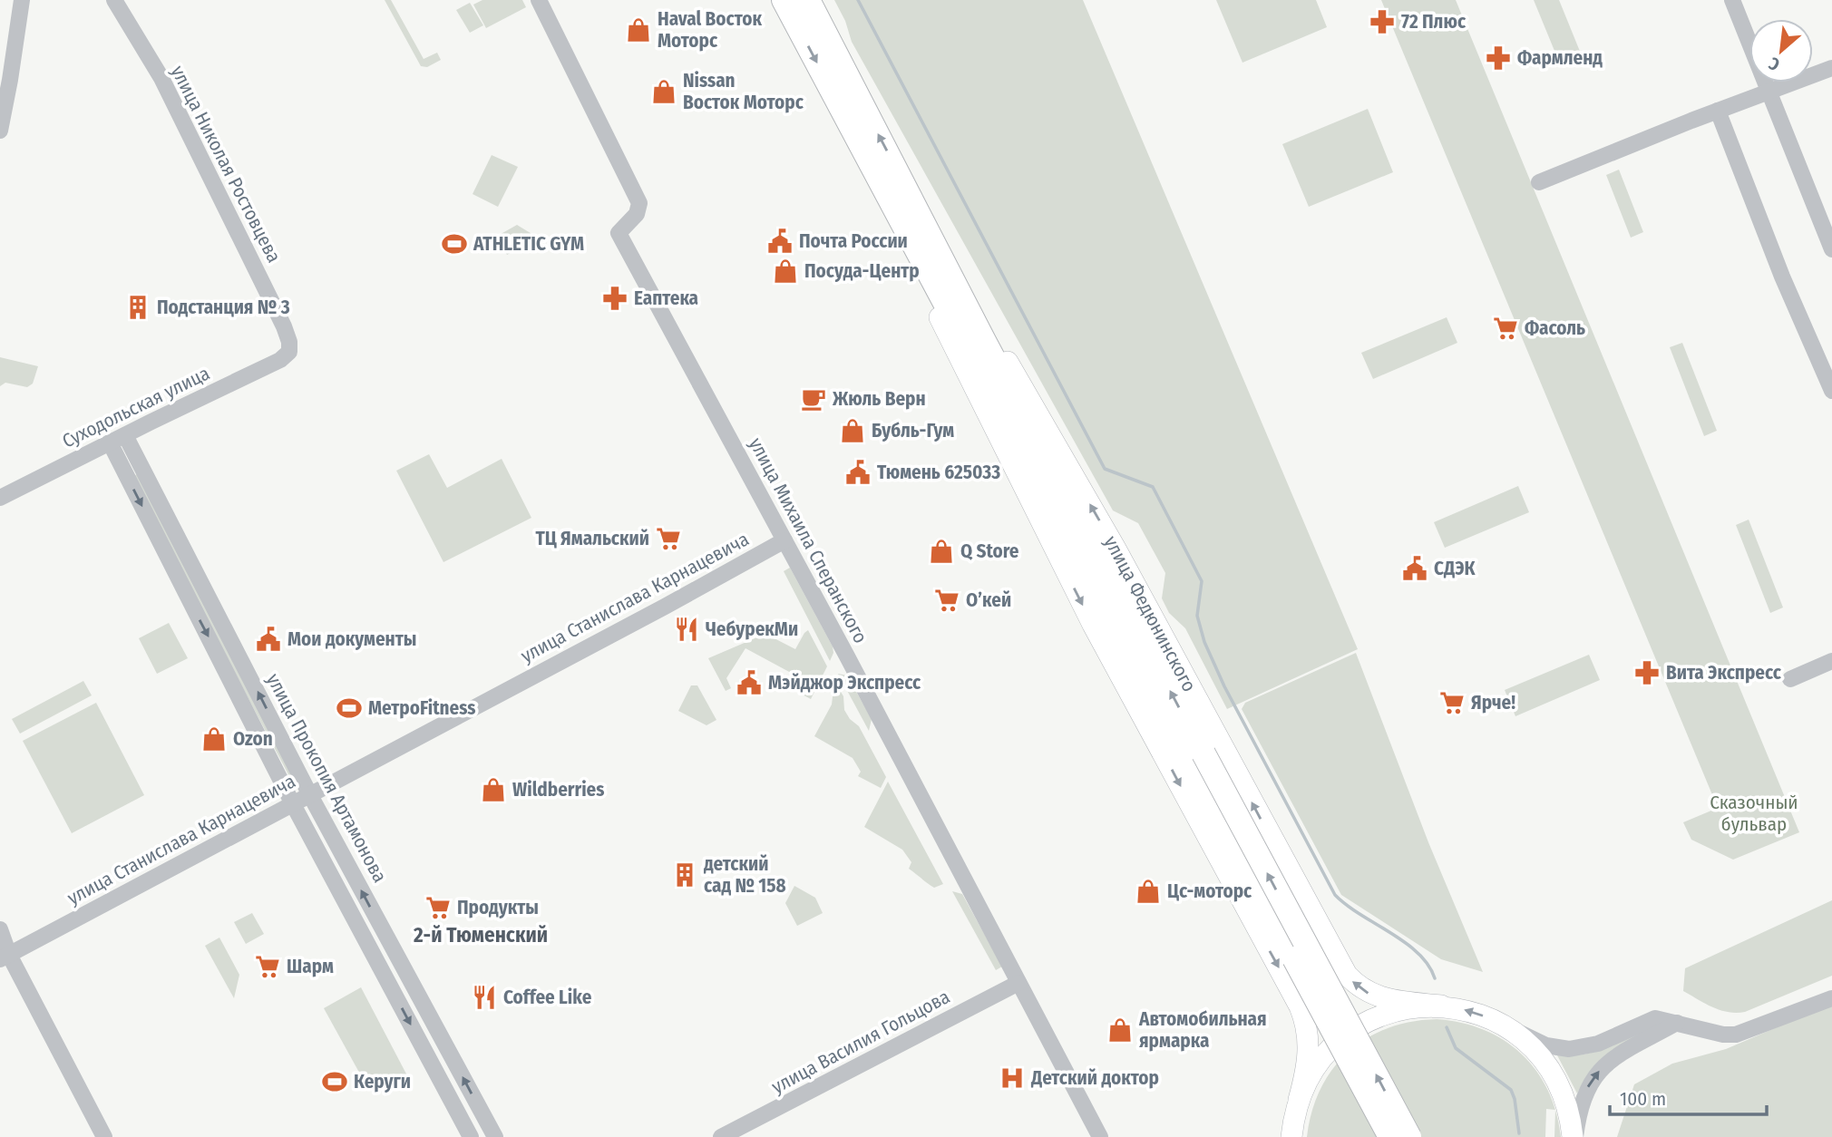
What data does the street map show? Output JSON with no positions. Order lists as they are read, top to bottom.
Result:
{
  "streets": {
    "highway": ["улица Федюнинского"],
    "street": [
      "улица Николая Ростовцева",
      "Суходольская улица",
      "улица Михаила Сперанского",
      "улица Станислава Карнацевича",
      "улица Прокопия Артамонова",
      "улица Василия Гольцова"
    ]
  },
  "crossings": [
    ["улица Николая Ростовцева", "Суходольская улица"],
    ["Суходольская улица", "улица Прокопия Артамонова"],
    ["улица Михаила Сперанского", "улица Станислава Карнацевича"],
    ["улица Михаила Сперанского", "улица Василия Гольцова"],
    ["улица Станислава Карнацевича", "улица Прокопия Артамонова"]
  ],
  "districts": ["2-й Тюменский"],
  "parks": ["Сказочный бульвар"],
  "places": {
    "pharmacy": [
      "72 Плюс",
      "Фармленд",
      "Еаптека",
      "Вита Экспресс"
    ],
    "shop": [
      "Haval Восток Моторс",
      "Nissan Восток Моторс",
      "Посуда-Центр",
      "Бубль-Гум",
      "Q Store",
      "Ozon",
      "Wildberries",
      "Цс-моторс",
      "Автомобильная ярмарка"
    ],
    "public building": [
      "Почта России",
      "Тюмень 625033",
      "СДЭК",
      "Мои документы",
      "Мэйджор Экспресс"
    ],
    "sports": ["ATHLETIC GYM", "МетроFitness", "Керуги"],
    "building": ["Подстанция № 3", "детский сад № 158"],
    "supermarket": [
      "Фасоль",
      "ТЦ Ямальский",
      "О’кей",
      "Ярче!",
      "Продукты",
      "Шарм"
    ],
    "cafe": ["Жюль Верн"],
    "restaurant": ["ЧебурекМи", "Coffee Like"],
    "hospital": ["Детский доктор"]
  },
  "scale_bar": "100 m",
  "north": "bottom left"
}
